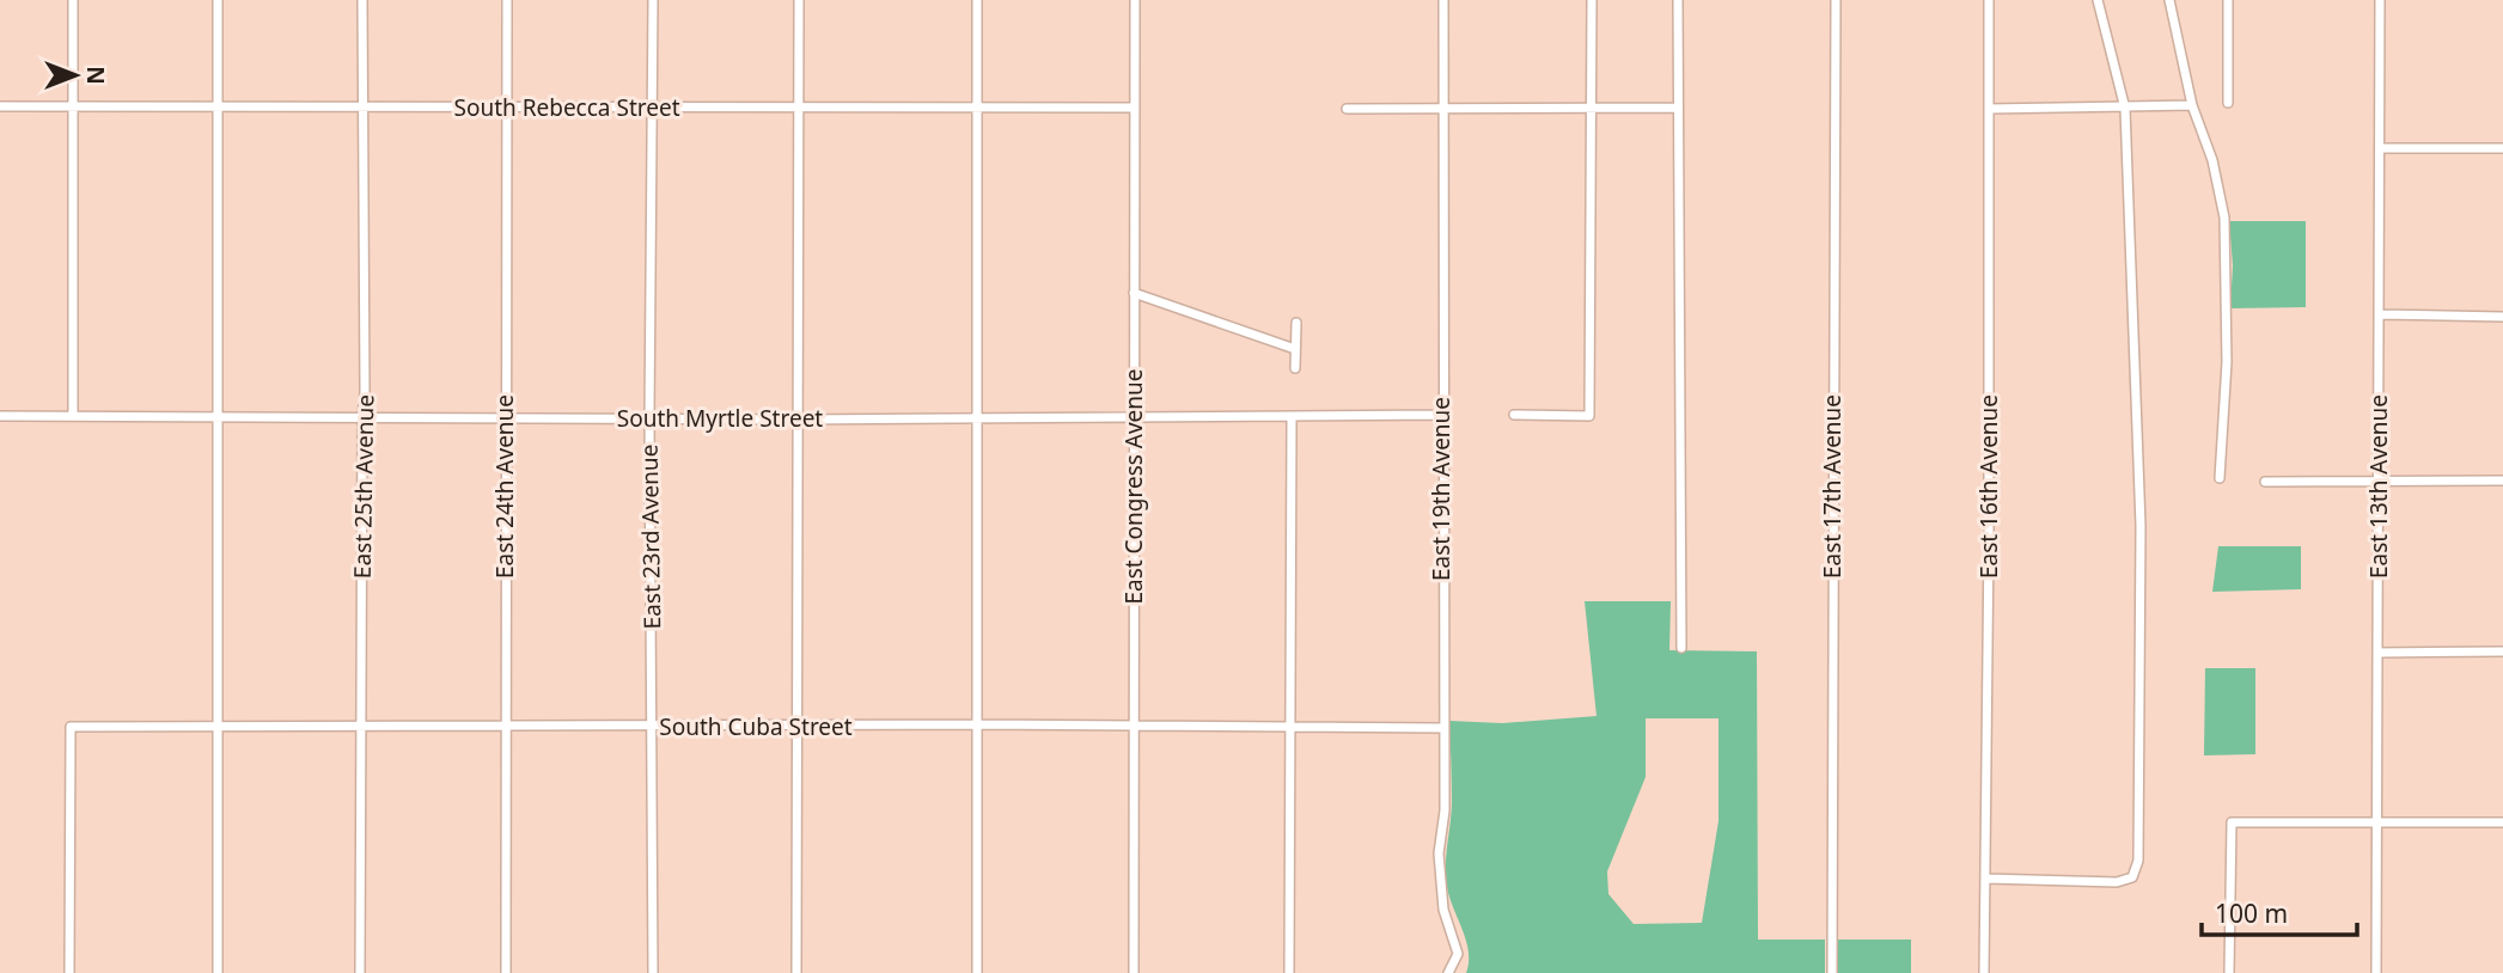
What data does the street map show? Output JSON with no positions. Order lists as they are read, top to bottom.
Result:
{
  "streets": {
    "street": [
      "South Rebecca Street",
      "South Myrtle Street",
      "East 25th Avenue",
      "East 24th Avenue",
      "East Congress Avenue",
      "East 17th Avenue",
      "East 16th Avenue",
      "East 13th Avenue",
      "East 19th Avenue",
      "East 23rd Avenue",
      "South Cuba Street"
    ]
  },
  "crossings": [
    ["South Rebecca Street", "East 25th Avenue"],
    ["South Rebecca Street", "East 24th Avenue"],
    ["South Rebecca Street", "East Congress Avenue"],
    ["South Rebecca Street", "East 23rd Avenue"],
    ["South Myrtle Street", "East 25th Avenue"],
    ["South Myrtle Street", "East 24th Avenue"],
    ["South Myrtle Street", "East Congress Avenue"],
    ["South Myrtle Street", "East 19th Avenue"],
    ["South Myrtle Street", "East 23rd Avenue"],
    ["East 25th Avenue", "South Cuba Street"],
    ["East 24th Avenue", "South Cuba Street"],
    ["East Congress Avenue", "South Cuba Street"],
    ["East 19th Avenue", "South Cuba Street"],
    ["East 23rd Avenue", "South Cuba Street"]
  ],
  "scale_bar": "100 m",
  "north": "right"
}
